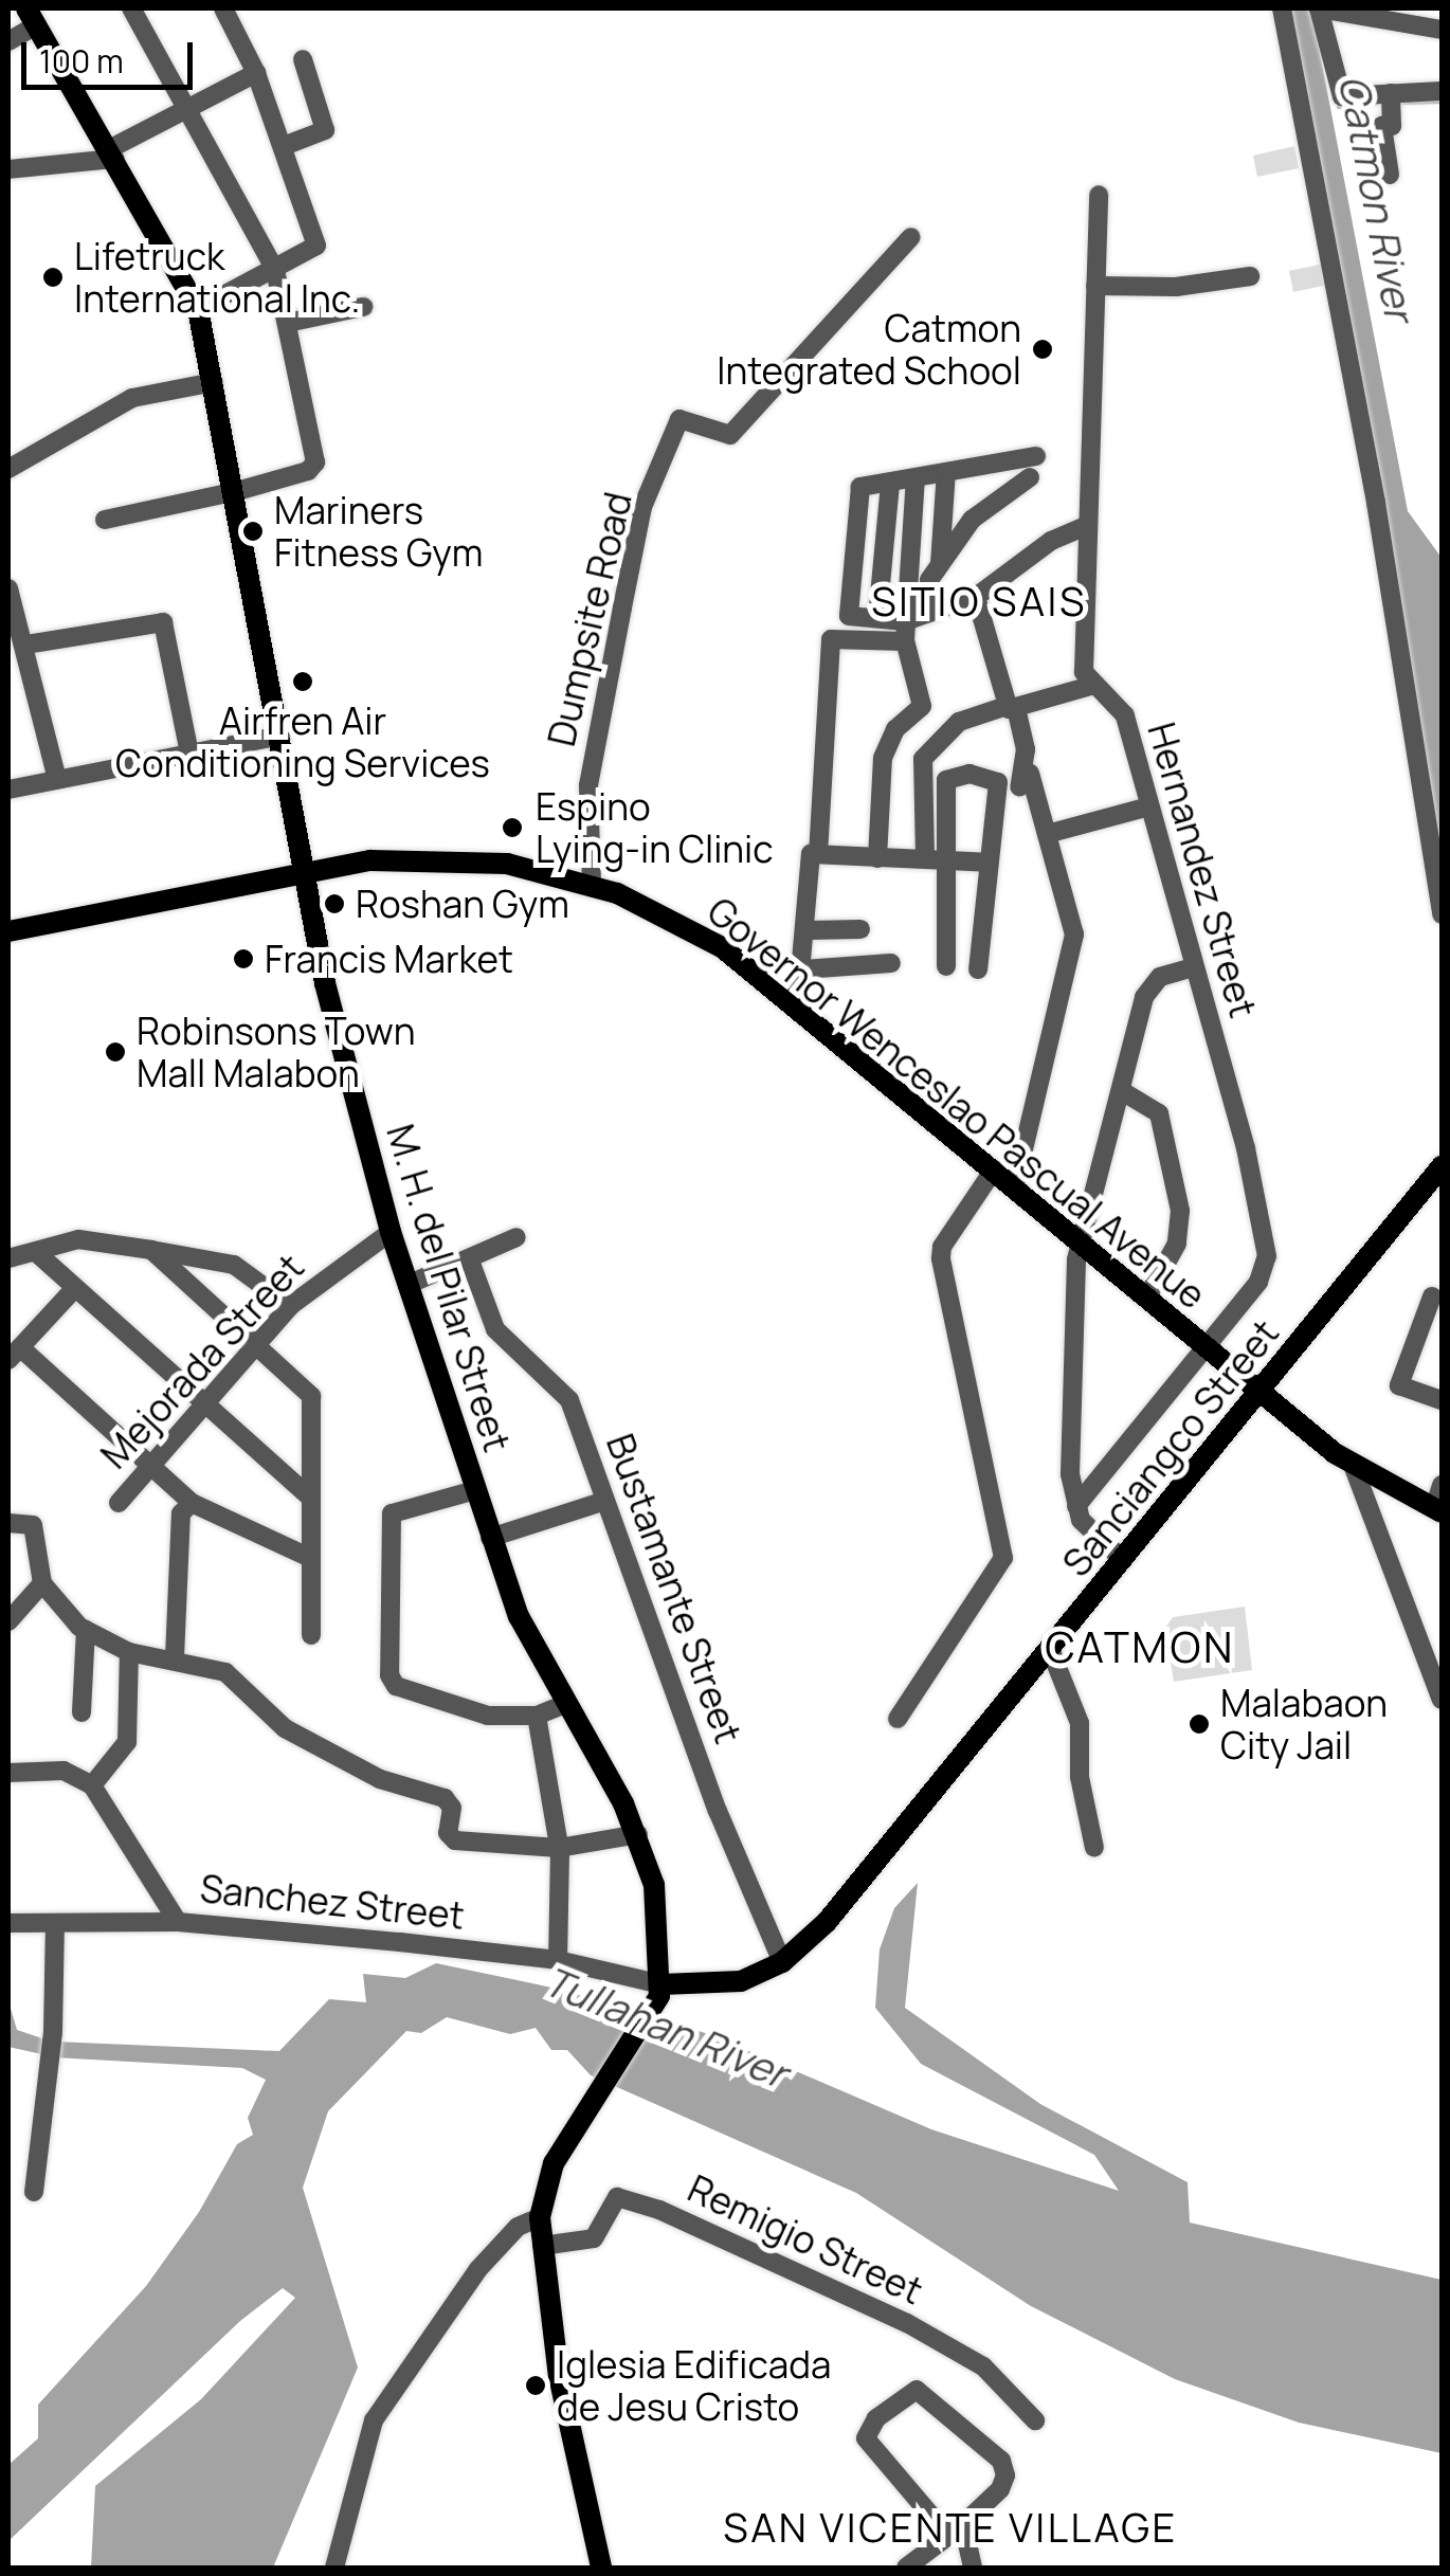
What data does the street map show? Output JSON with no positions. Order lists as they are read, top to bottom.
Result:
{
  "streets": {
    "main road": ["Governor Wenceslao Pascual Avenue", "M. H. del Pilar Street", "Sanciangco Street"],
    "street": [
      "Dumpsite Road",
      "Hernandez Street",
      "Mejorada Street",
      "Bustamante Street",
      "Sanchez Street",
      "Remigio Street"
    ]
  },
  "crossings": [
    ["Dumpsite Road", "Governor Wenceslao Pascual Avenue"],
    ["Hernandez Street", "Governor Wenceslao Pascual Avenue"],
    ["Governor Wenceslao Pascual Avenue", "M. H. del Pilar Street"],
    ["Governor Wenceslao Pascual Avenue", "Sanciangco Street"],
    ["M. H. del Pilar Street", "Mejorada Street"],
    ["M. H. del Pilar Street", "Sanciangco Street"],
    ["M. H. del Pilar Street", "Sanchez Street"],
    ["M. H. del Pilar Street", "Remigio Street"],
    ["Sanciangco Street", "Bustamante Street"],
    ["Sanciangco Street", "Sanchez Street"]
  ],
  "districts": ["SITIO SAIS", "CATMON", "SAN VICENTE VILLAGE"],
  "water": ["Catmon River", "Tullahan River"],
  "places": [
    "Lifetruck International Inc.",
    "Catmon Integrated School",
    "Mariners Fitness Gym",
    "Airfren Air Conditioning Services",
    "Espino Lying-in Clinic",
    "Roshan Gym",
    "Francis Market",
    "Robinsons Town Mall Malabon",
    "Malabaon City Jail",
    "Iglesia Edificada de Jesu Cristo"
  ],
  "scale_bar": "100 m"
}
